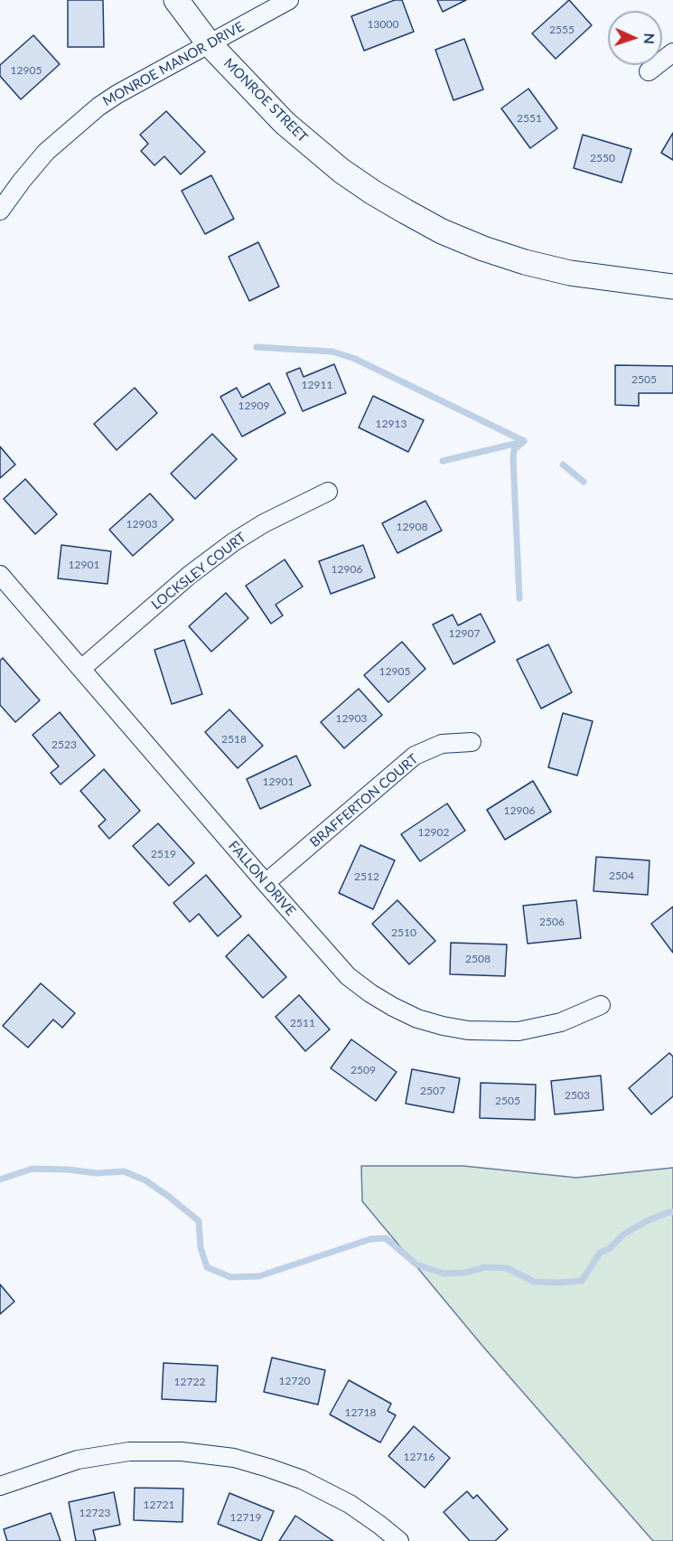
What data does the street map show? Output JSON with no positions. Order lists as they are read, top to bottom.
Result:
{
  "streets": {
    "main road": ["MONROE STREET"],
    "street": [
      "MONROE MANOR DRIVE",
      "LOCKSLEY COURT",
      "BRAFFERTON COURT",
      "FALLON DRIVE"
    ]
  },
  "crossings": [
    ["MONROE MANOR DRIVE", "MONROE STREET"],
    ["LOCKSLEY COURT", "FALLON DRIVE"],
    ["BRAFFERTON COURT", "FALLON DRIVE"]
  ],
  "house_numbers": [
    "13000",
    "2555",
    "12905",
    "2551",
    "2550",
    "2505",
    "12911",
    "12909",
    "12913",
    "12903",
    "12908",
    "12901",
    "12906",
    "12907",
    "12905",
    "12903",
    "2518",
    "2523",
    "12901",
    "12906",
    "12902",
    "2519",
    "2504",
    "2512",
    "2506",
    "2510",
    "2508",
    "2511",
    "2509",
    "2507",
    "2503",
    "2505",
    "12720",
    "12722",
    "12718",
    "12716",
    "12721",
    "12723",
    "12719"
  ],
  "north": "right"
}
